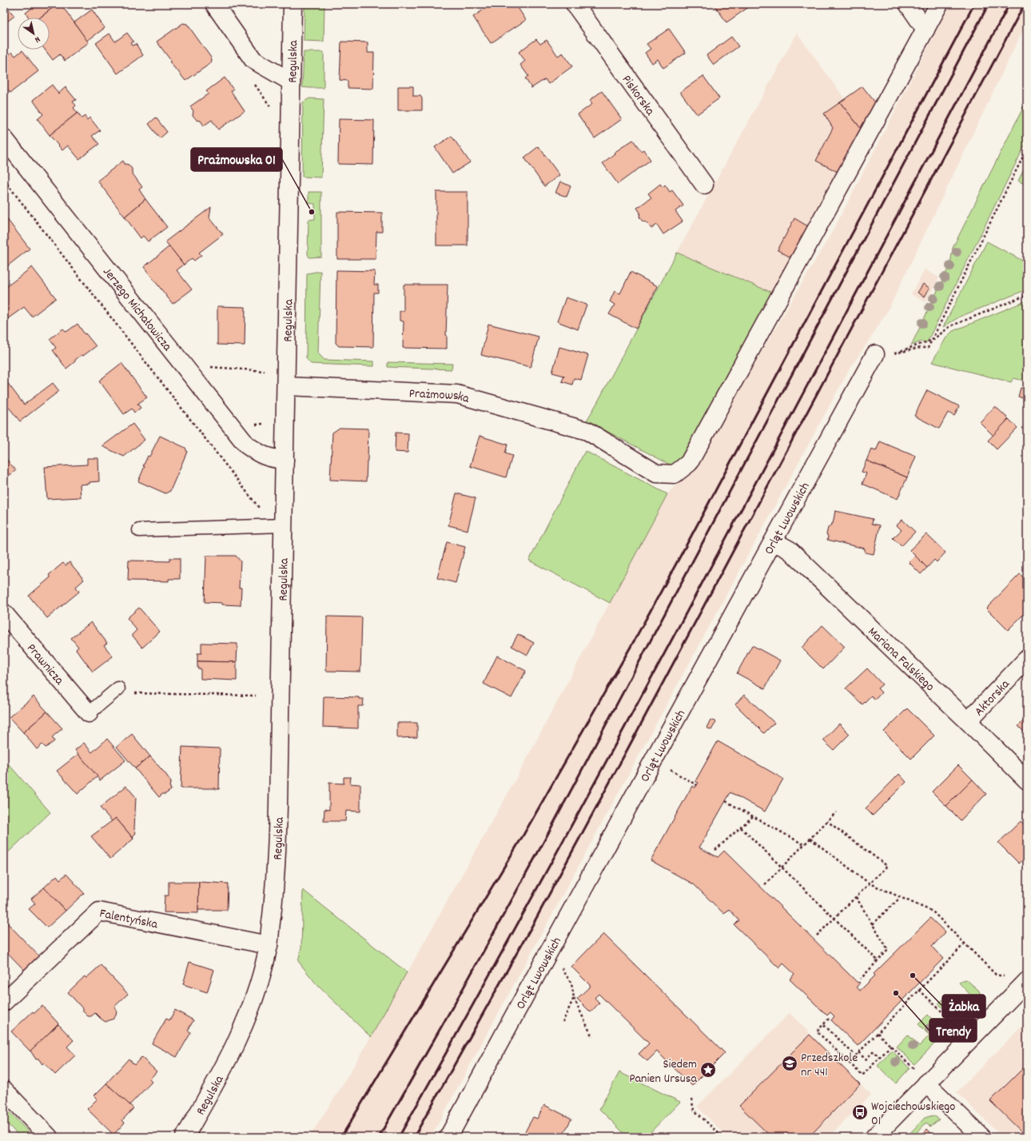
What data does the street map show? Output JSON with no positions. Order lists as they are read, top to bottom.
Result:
{
  "streets": {
    "street": [
      "Regulska",
      "Piskorska",
      "Jerzego Michałowicza",
      "Prażmowska",
      "Orląt Lwowskich",
      "Mariana Falskiego",
      "Prawnicza",
      "Aktorska",
      "Falentyńska"
    ]
  },
  "crossings": [
    ["Regulska", "Jerzego Michałowicza"],
    ["Regulska", "Prażmowska"],
    ["Regulska", "Falentyńska"],
    ["Orląt Lwowskich", "Mariana Falskiego"],
    ["Mariana Falskiego", "Aktorska"]
  ],
  "places": {
    "other": ["Prażmowska 01", "Żabka", "Trendy"],
    "school or university": ["Przedszkole nr 441"],
    "place": ["Siedem Panien Ursusa"],
    "bus stop": ["Wojciechowskiego 01"]
  },
  "north": "bottom right"
}
